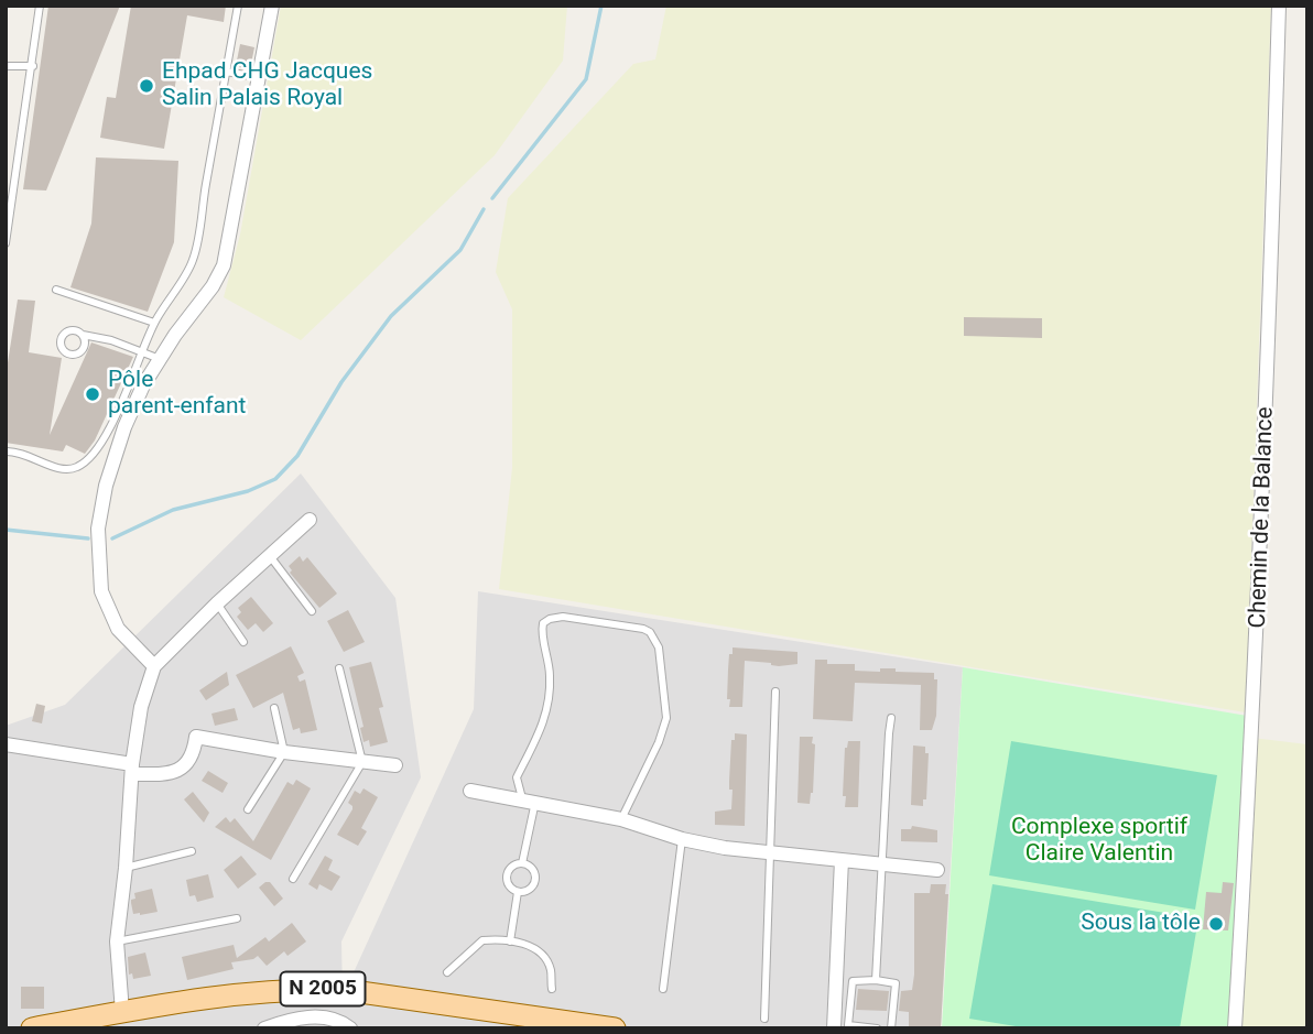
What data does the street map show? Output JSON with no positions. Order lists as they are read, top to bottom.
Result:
{
  "streets": {
    "main road": ["N 2005"],
    "street": ["Chemin de la Balance"]
  },
  "parks": ["Complexe sportif Claire Valentin"],
  "places": ["Ehpad CHG Jacques Salin Palais Royal", "Pôle parent-enfant", "Sous la tôle"]
}
